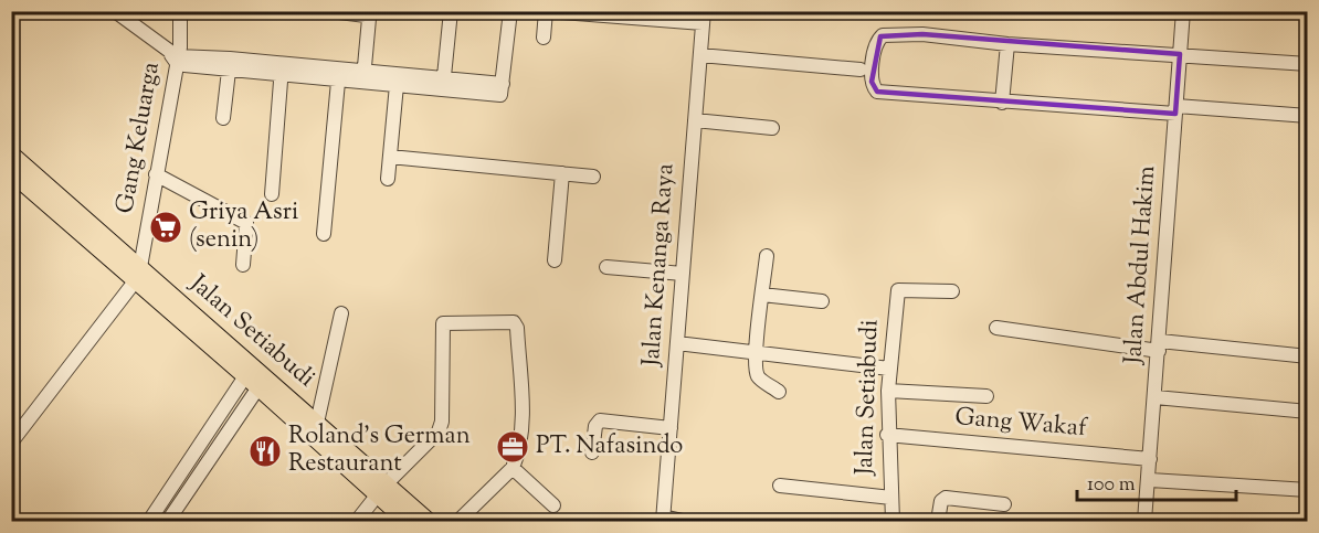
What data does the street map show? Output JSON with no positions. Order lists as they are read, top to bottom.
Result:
{
  "streets": {
    "main road": ["Jalan Setiabudi"],
    "street": [
      "Gang Keluarga",
      "Jalan Kenanga Raya",
      "Jalan Abdul Hakim",
      "Gang Wakaf"
    ]
  },
  "crossings": [
    ["Gang Keluarga", "Jalan Setiabudi"],
    ["Jalan Abdul Hakim", "Gang Wakaf"],
    ["Jalan Setiabudi", "Gang Wakaf"]
  ],
  "places": {
    "supermarket": ["Griya Asri (senin)"],
    "office": ["PT. Nafasindo"],
    "restaurant": ["Roland's German Restaurant"]
  },
  "scale_bar": "100 m"
}
